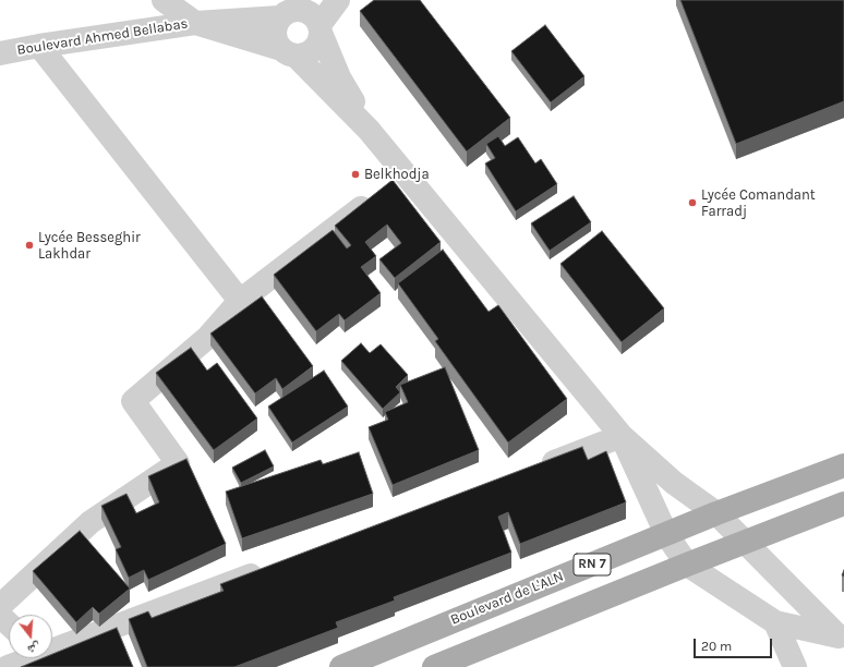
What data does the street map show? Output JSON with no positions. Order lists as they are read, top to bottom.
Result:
{
  "streets": {
    "main road": ["RN 7", "Boulevard de L'ALN"],
    "street": ["Boulevard Ahmed Bellabas"]
  },
  "places": ["Belkhodja", "Lycée Comandant Farradj", "Lycée Besseghir Lakhdar"],
  "scale_bar": "20 m",
  "north": "bottom"
}
